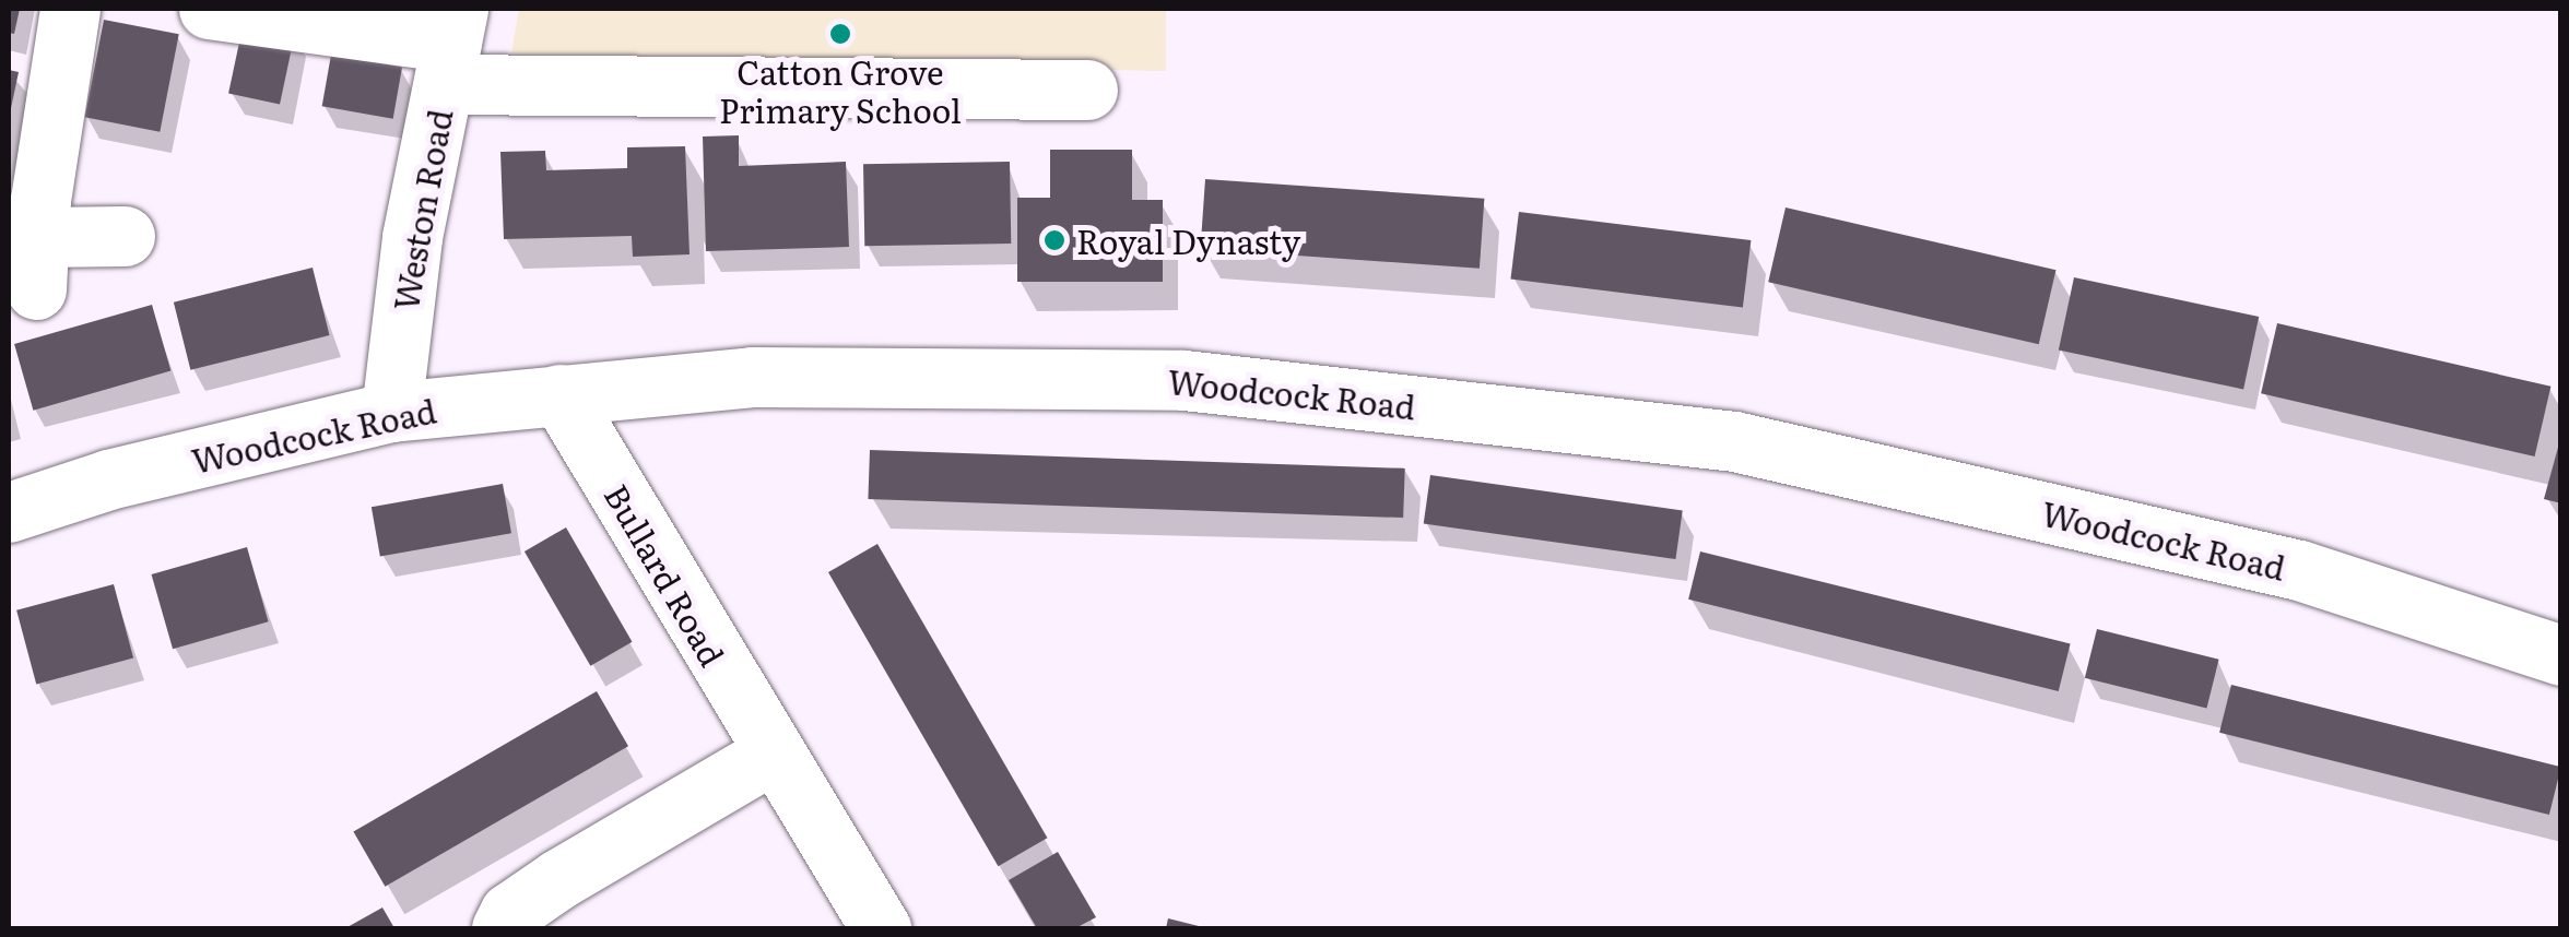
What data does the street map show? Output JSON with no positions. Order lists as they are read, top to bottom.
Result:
{
  "streets": {
    "street": ["Weston Road", "Woodcock Road", "Bullard Road"]
  },
  "crossings": [
    ["Weston Road", "Woodcock Road"],
    ["Woodcock Road", "Bullard Road"]
  ],
  "places": ["Catton Grove Primary School", "Royal Dynasty"]
}
